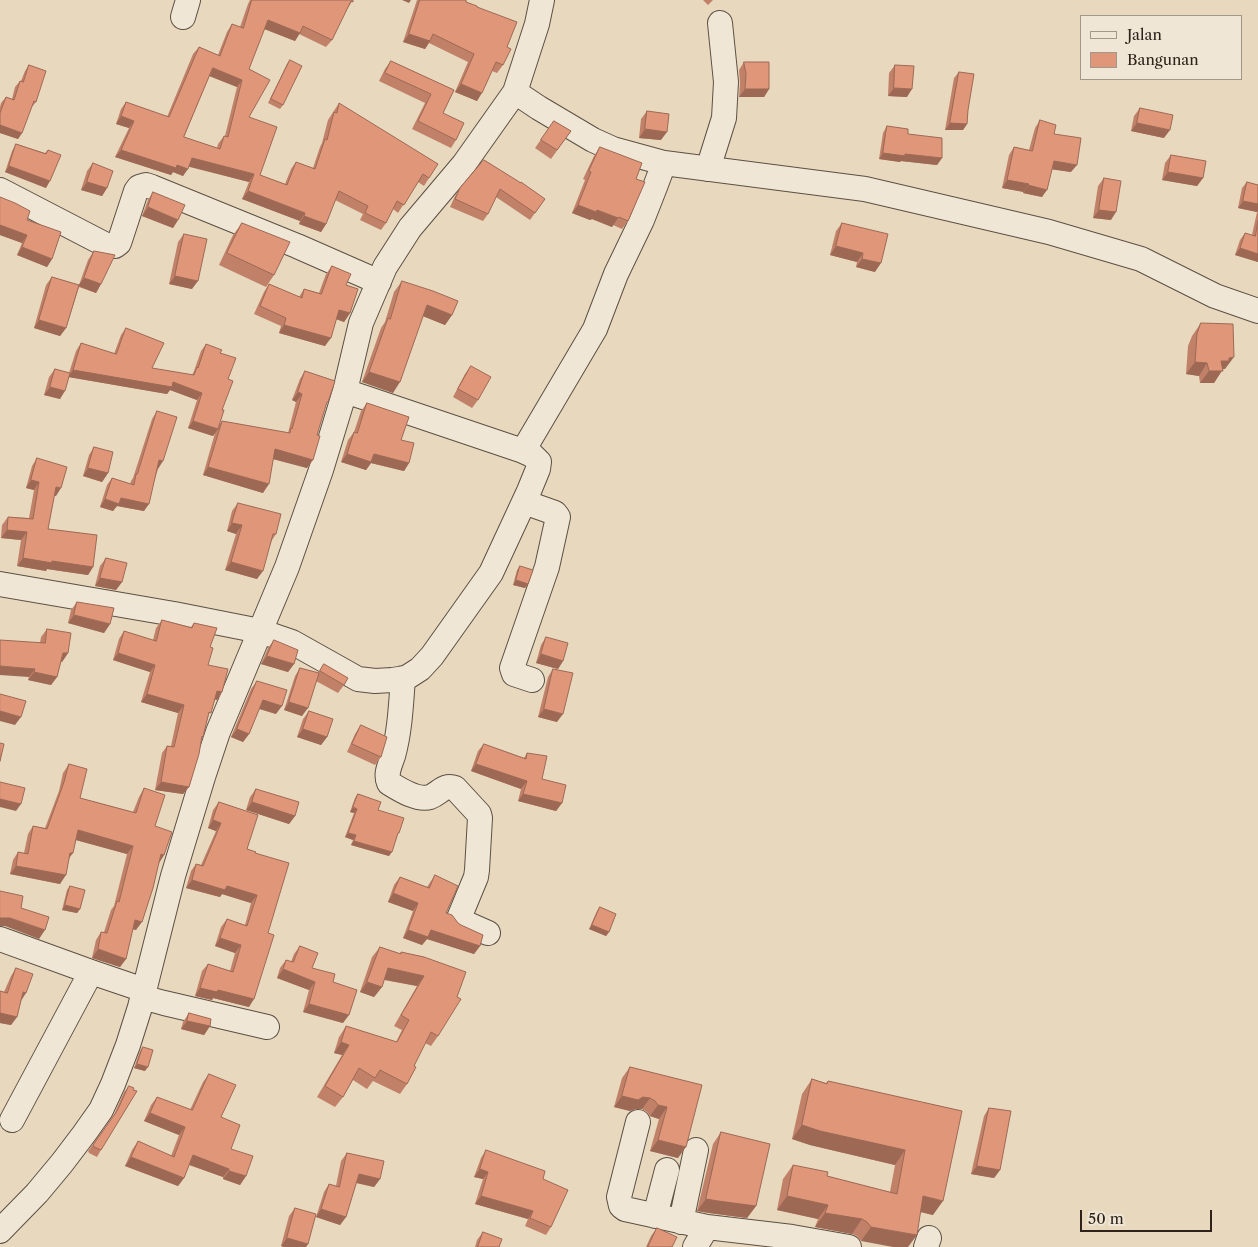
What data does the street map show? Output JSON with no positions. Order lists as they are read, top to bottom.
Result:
{
  "legend": ["Jalan", "Bangunan"],
  "scale_bar": "50 m"
}
